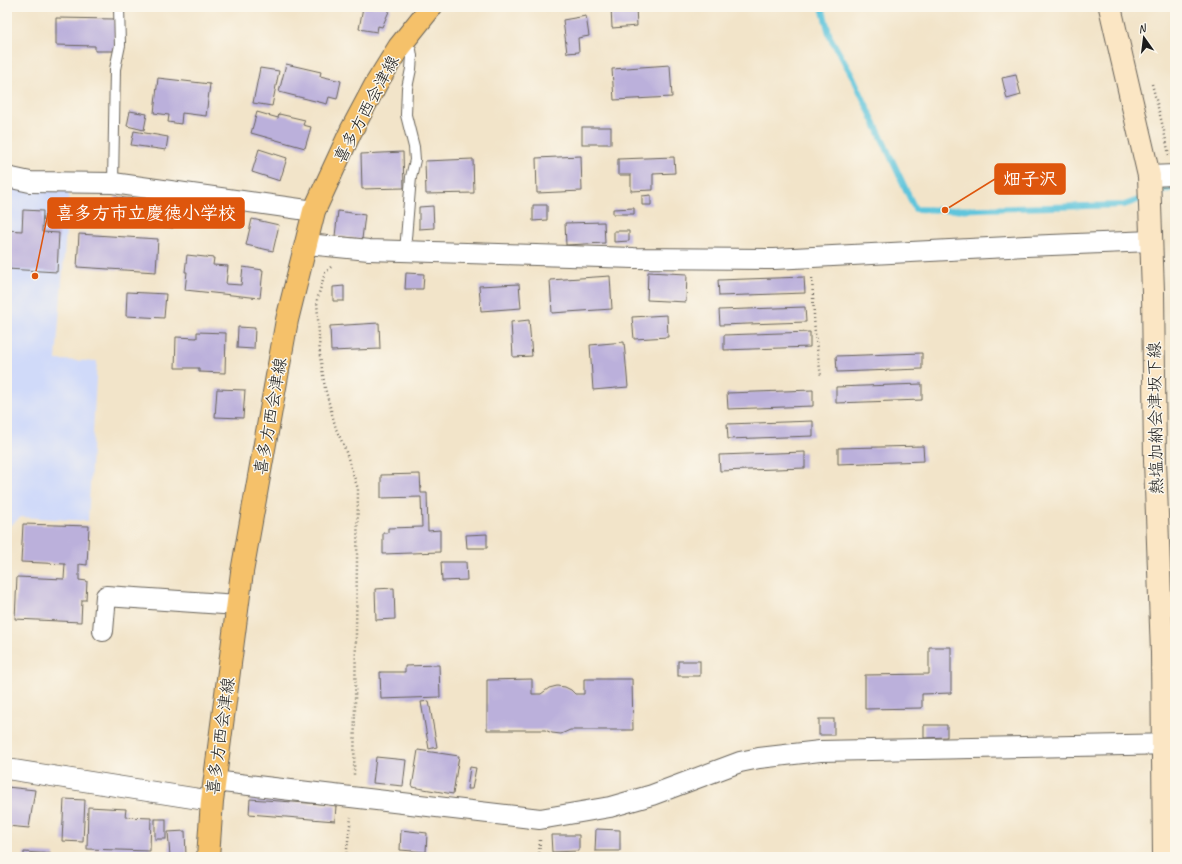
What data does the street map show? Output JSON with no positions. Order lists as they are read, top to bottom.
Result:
{
  "streets": {
    "main road": ["喜多方西会津線", "熱塩加納会津坂下線"]
  },
  "places": ["畑子沢", "喜多方市立慶徳小学校"],
  "north": "top"
}
